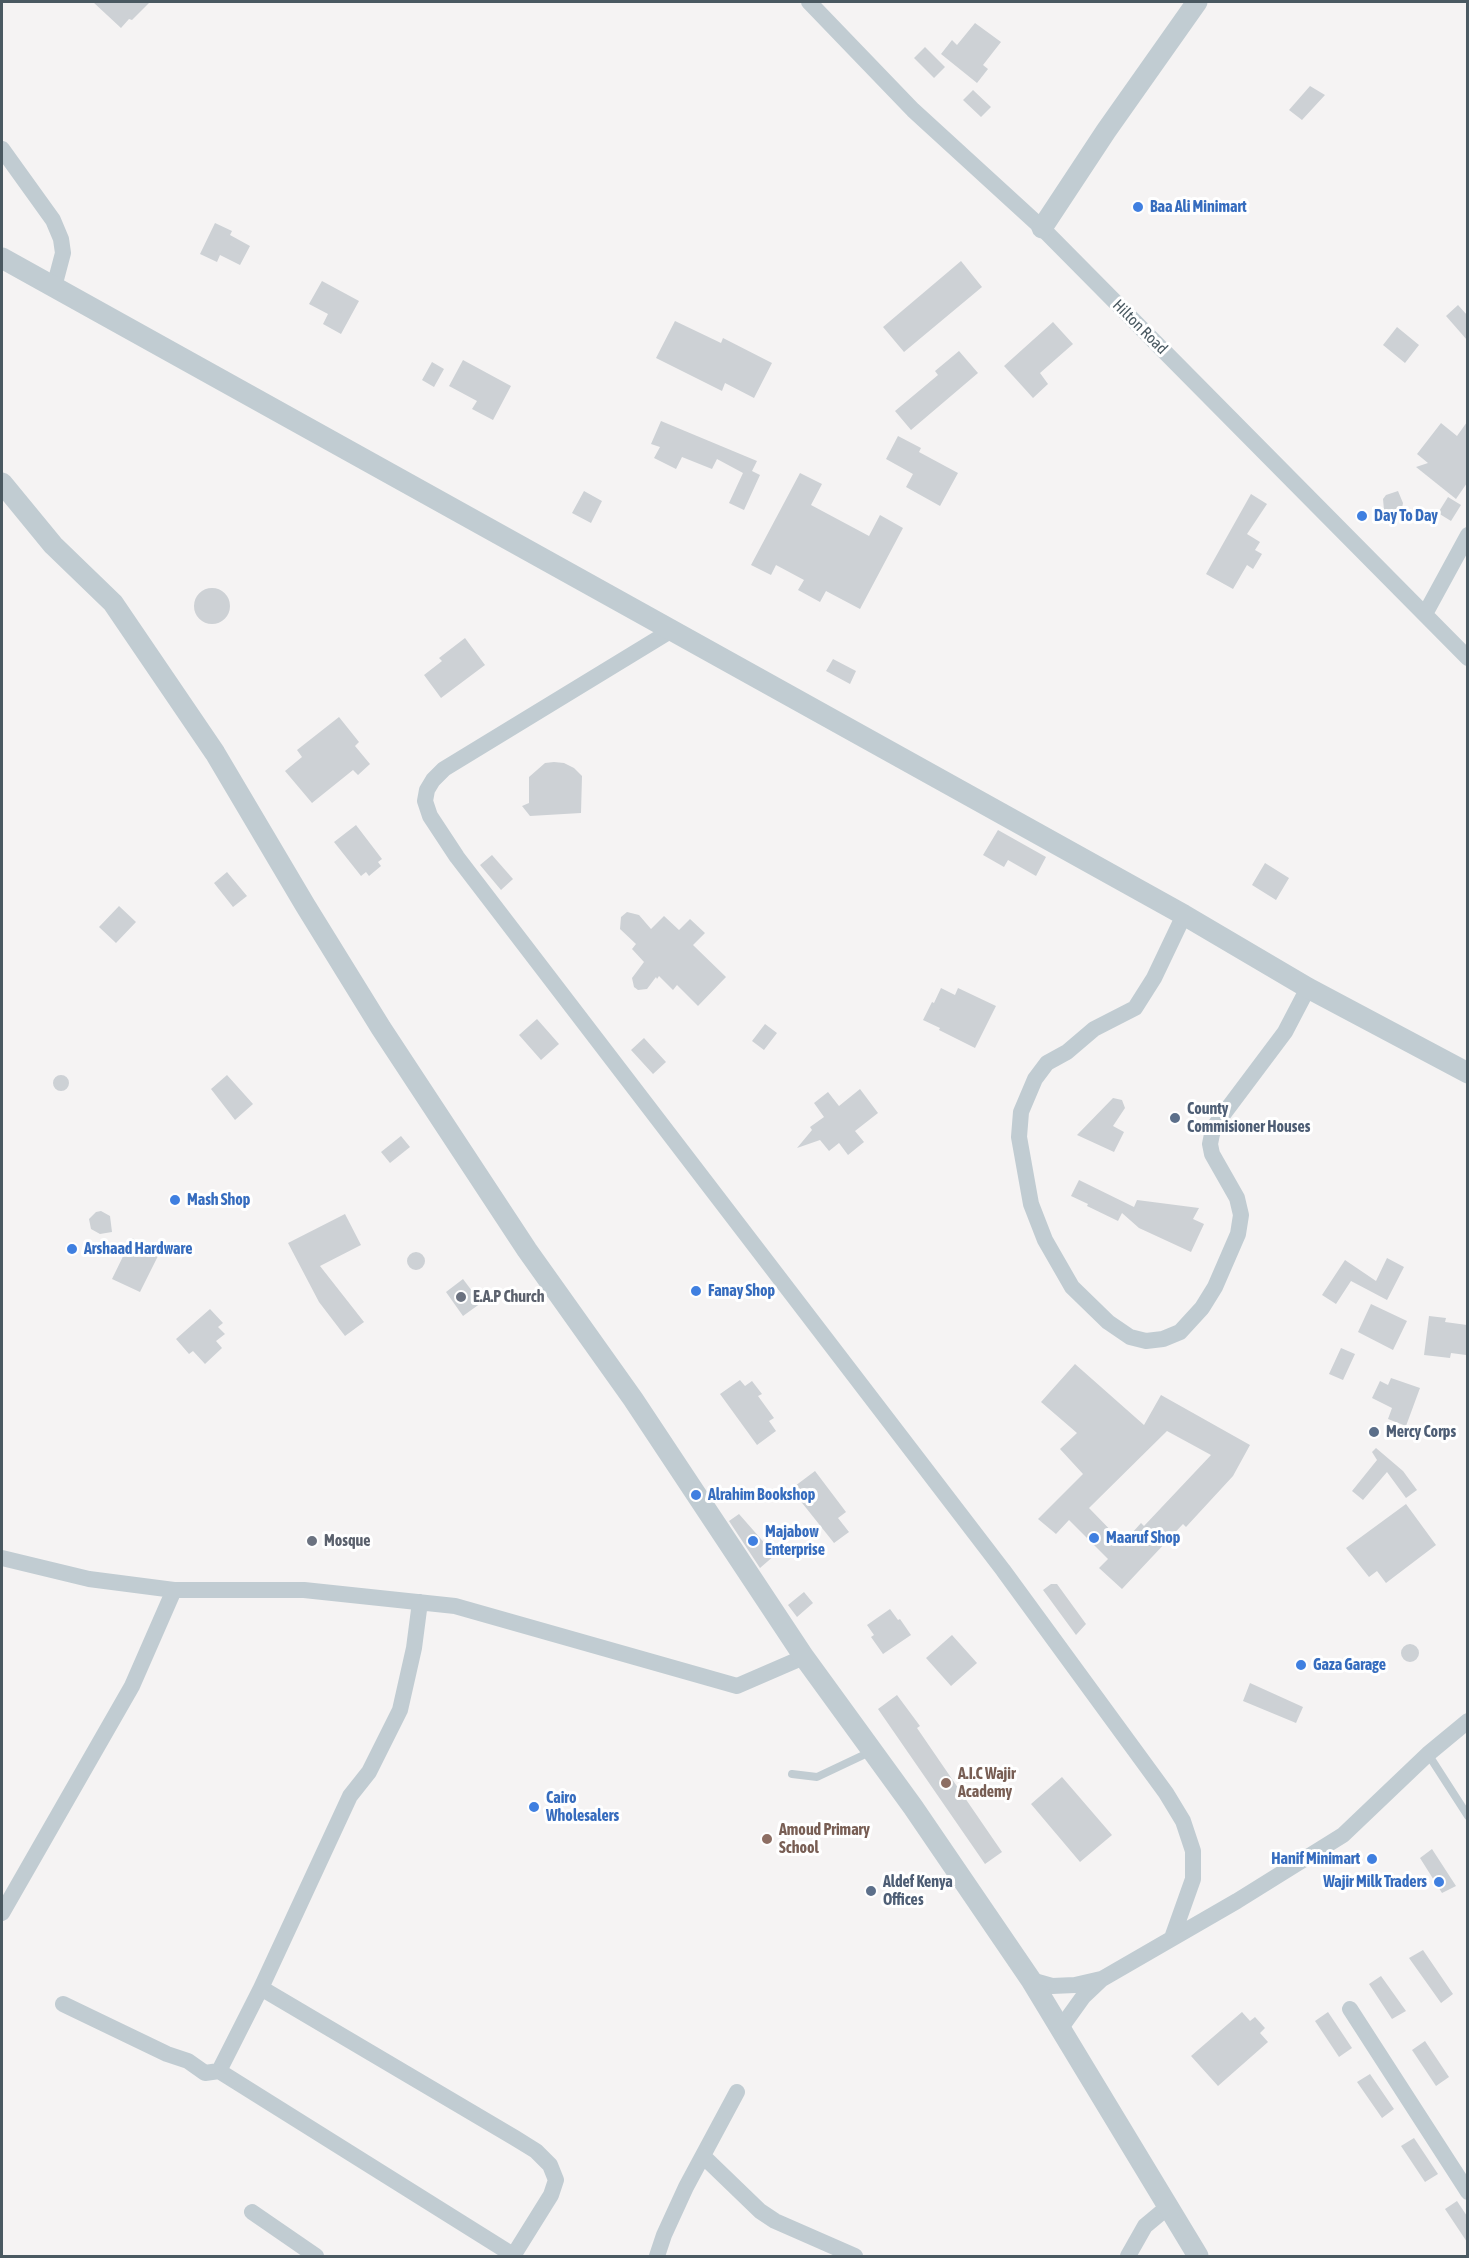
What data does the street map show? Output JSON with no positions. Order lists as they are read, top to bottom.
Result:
{
  "streets": {
    "street": ["Hilton Road"]
  },
  "places": [
    "Baa Ali Minimart",
    "Day To Day",
    "County Commisioner Houses",
    "Mash Shop",
    "Arshaad Hardware",
    "Fanay Shop",
    "E.A.P Church",
    "Mercy Corps",
    "Alrahim Bookshop",
    "Maaruf Shop",
    "Mosque",
    "Majabow Enterprise",
    "Gaza Garage",
    "A.I.C Wajir Academy",
    "Cairo Wholesalers",
    "Amoud Primary School",
    "Hanif Minimart",
    "Wajir Milk Traders",
    "Aldef Kenya Offices"
  ]
}
